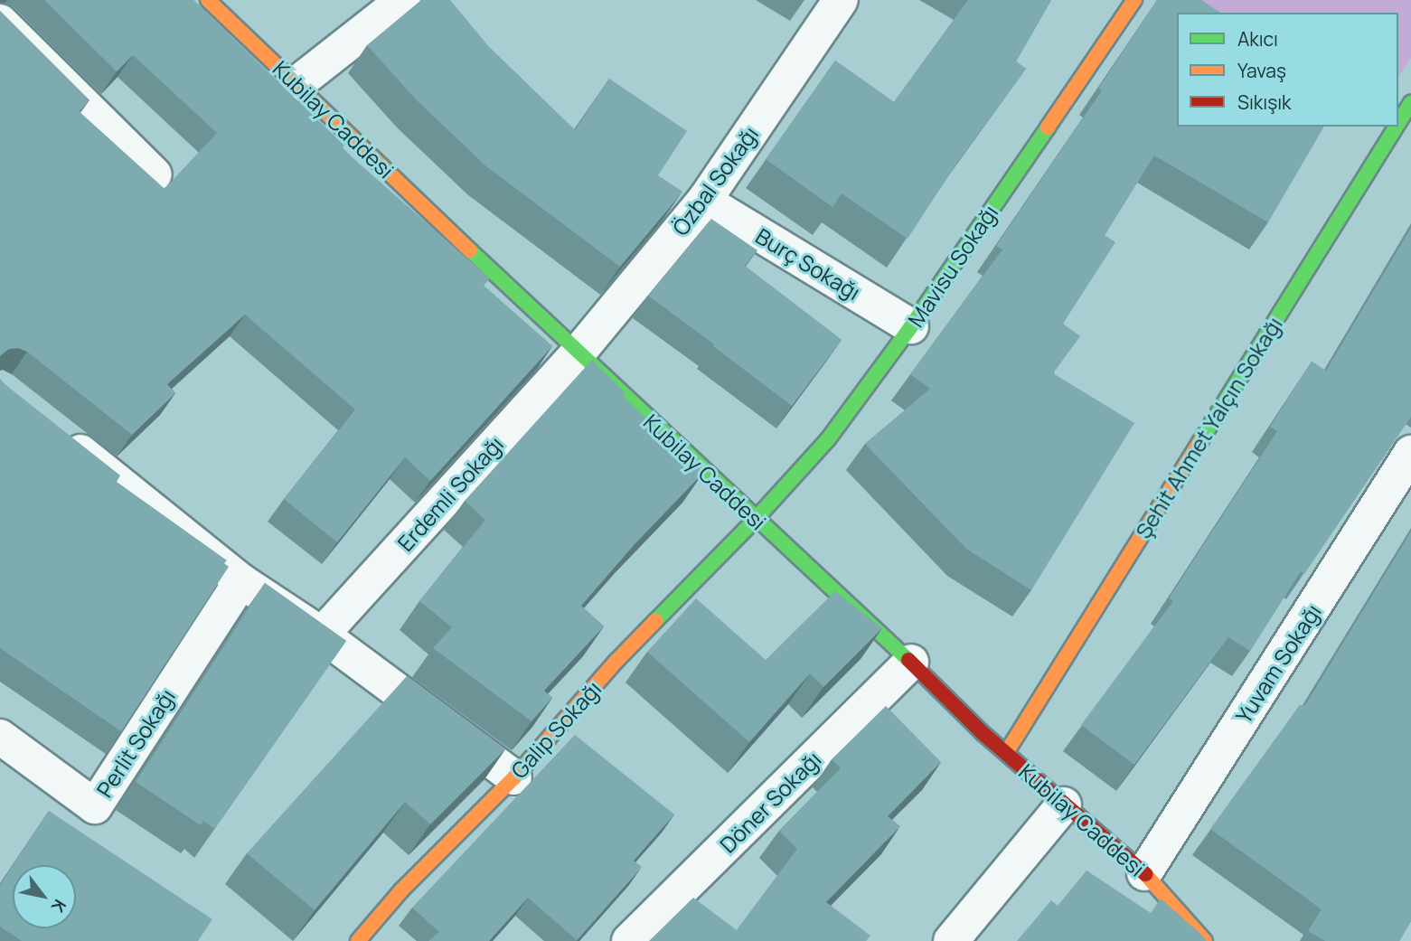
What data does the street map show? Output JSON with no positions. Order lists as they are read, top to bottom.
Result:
{
  "streets": {
    "street": [
      "Kubilay Caddesi",
      "Özbal Sokağı",
      "Burç Sokağı",
      "Mavisu Sokağı",
      "Şehit Ahmet Yalçın Sokağı",
      "Erdemli Sokağı",
      "Yuvam Sokağı",
      "Galip Sokağı",
      "Perlit Sokağı",
      "Döner Sokağı"
    ]
  },
  "crossings": [
    ["Kubilay Caddesi", "Özbal Sokağı"],
    ["Kubilay Caddesi", "Mavisu Sokağı"],
    ["Kubilay Caddesi", "Şehit Ahmet Yalçın Sokağı"],
    ["Kubilay Caddesi", "Erdemli Sokağı"],
    ["Kubilay Caddesi", "Yuvam Sokağı"],
    ["Kubilay Caddesi", "Galip Sokağı"],
    ["Kubilay Caddesi", "Döner Sokağı"],
    ["Özbal Sokağı", "Burç Sokağı"],
    ["Özbal Sokağı", "Erdemli Sokağı"],
    ["Burç Sokağı", "Mavisu Sokağı"],
    ["Mavisu Sokağı", "Galip Sokağı"]
  ],
  "legend": ["Akıcı", "Yavaş", "Sıkışık"],
  "north": "bottom right"
}
